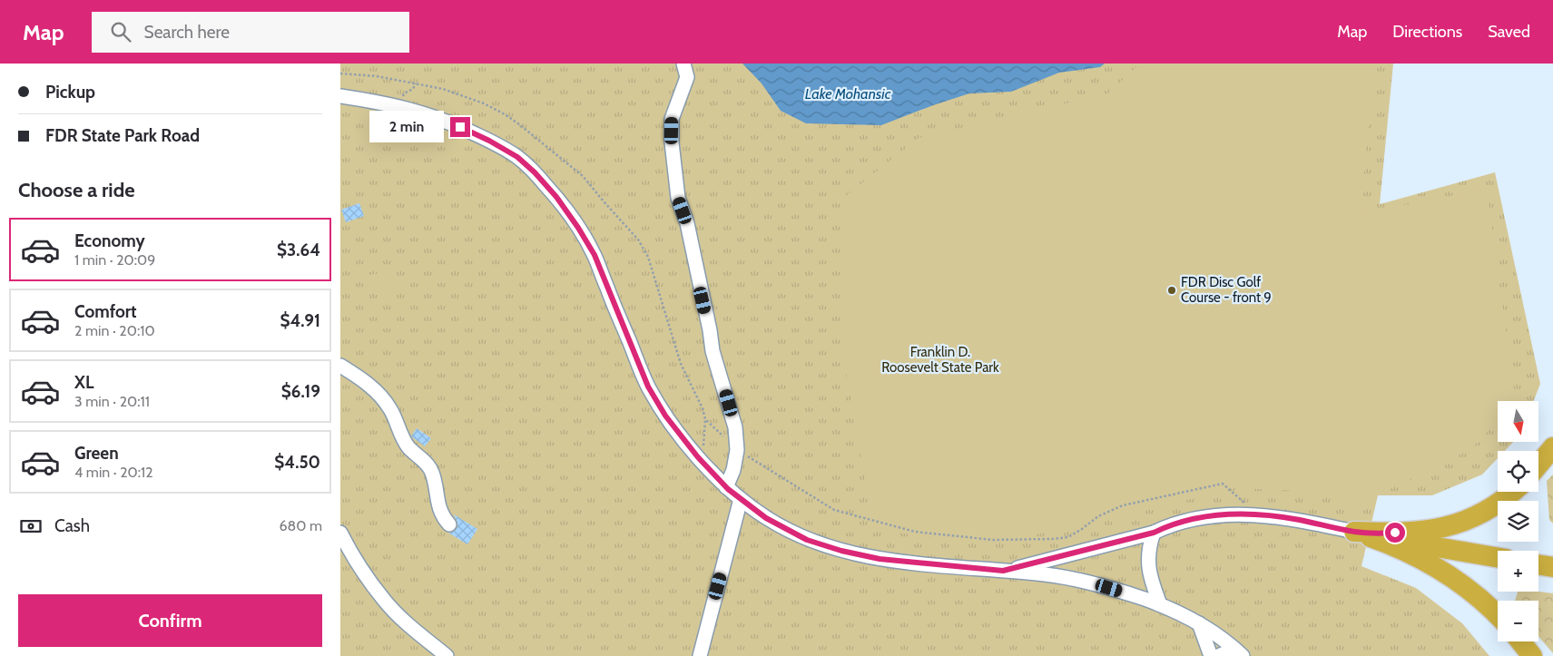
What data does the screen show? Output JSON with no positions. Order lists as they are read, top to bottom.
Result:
{
  "water": ["Lake Mohansic"],
  "parks": ["Franklin D. Roosevelt State Park"],
  "places": ["FDR Disc Golf Course - front 9"],
  "north": "bottom",
  "page": {
    "header": "Map",
    "search": "Search here",
    "nav": ["Map", "Directions", "Saved"],
    "banner": ["Pickup", "FDR State Park Road"],
    "bubble": "2 min",
    "heading": "Choose a ride",
    "list": [
      {
        "name": "Economy",
        "note": "1 min · 20:09",
        "value": "$3.64"
      },
      {
        "name": "Comfort",
        "note": "2 min · 20:10",
        "value": "$4.91"
      },
      {
        "name": "XL",
        "note": "3 min · 20:11",
        "value": "$6.19"
      },
      {
        "name": "Green",
        "note": "4 min · 20:12",
        "value": "$4.50"
      }
    ],
    "map_buttons": ["+", "−"],
    "pay": ["Cash", "680 m"],
    "buttons": "Confirm"
  }
}
